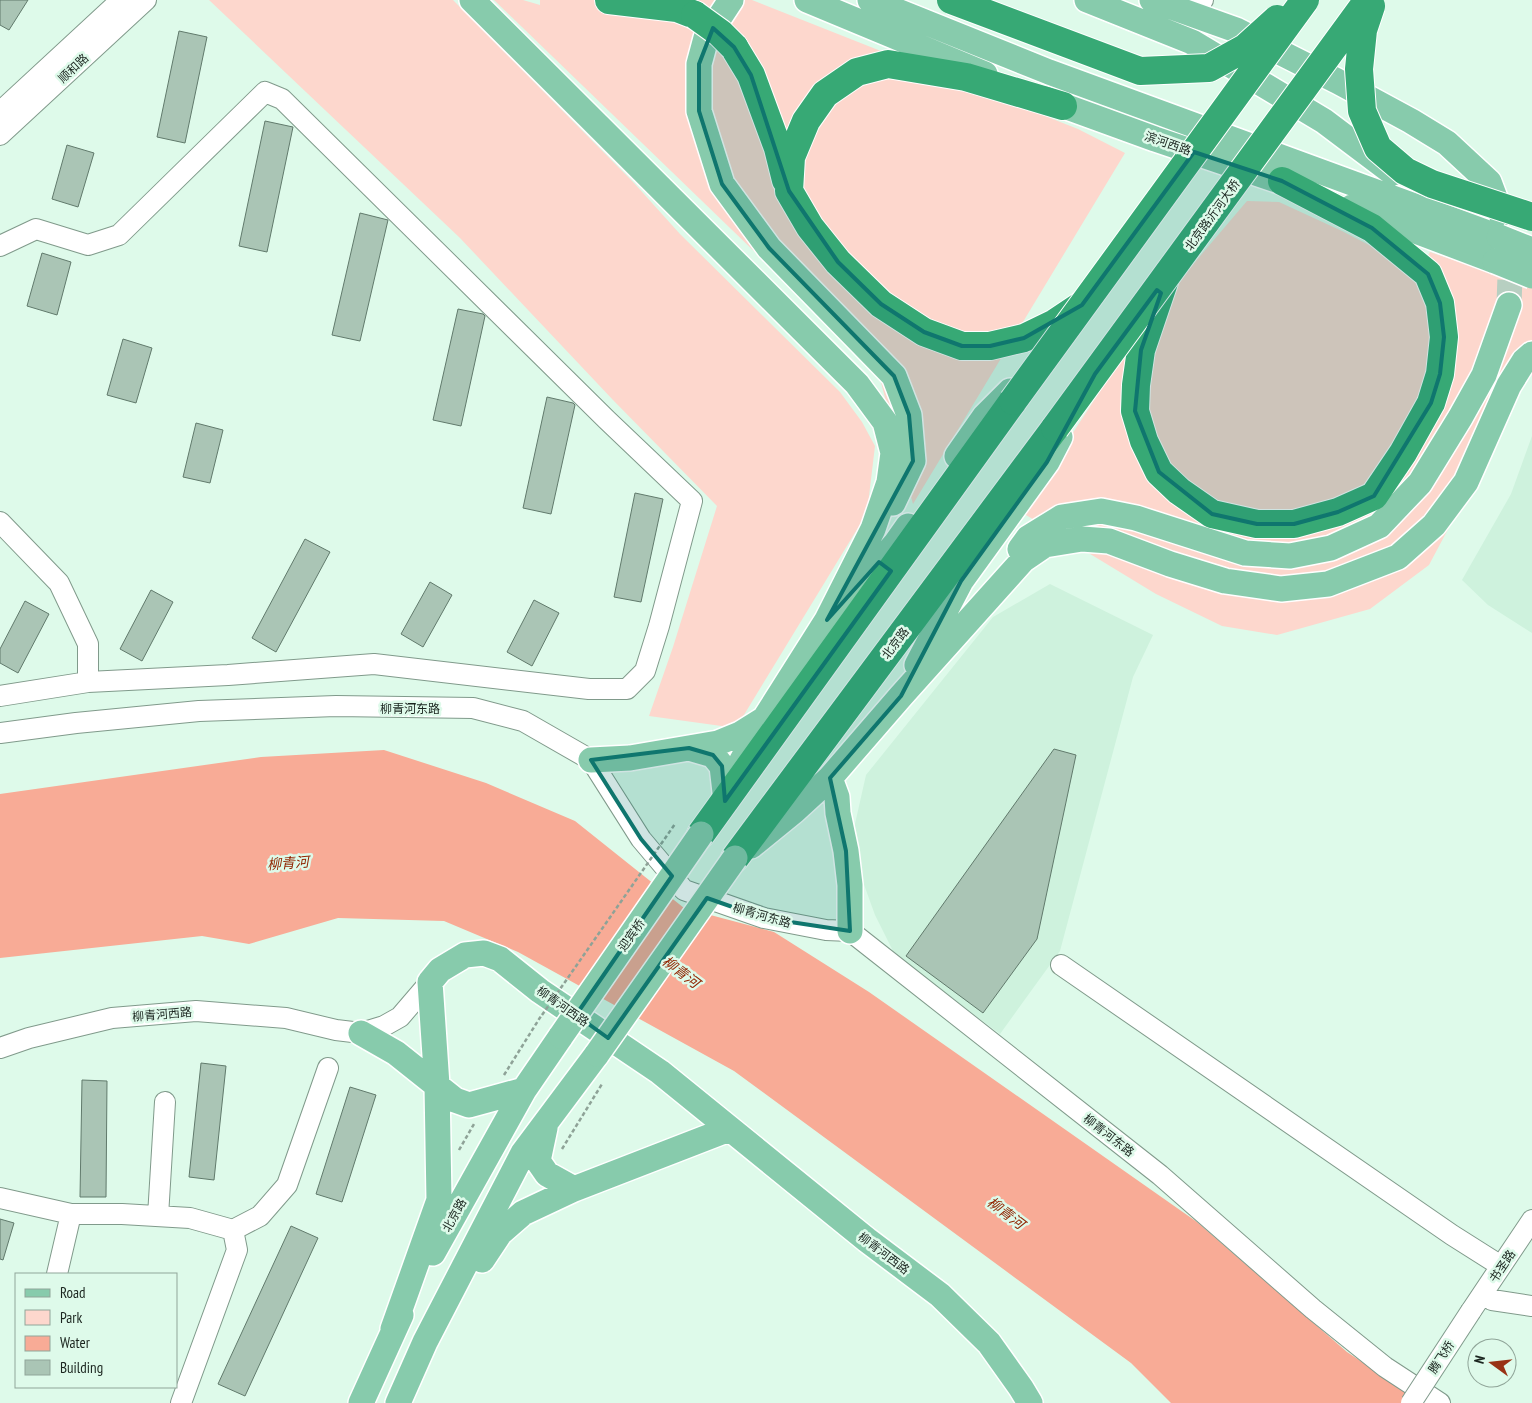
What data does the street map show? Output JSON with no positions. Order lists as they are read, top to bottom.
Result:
{
  "streets": {
    "highway": ["北京路沂河大桥", "北京路"],
    "main road": ["滨河西路", "迎宾桥", "柳青河西路"],
    "street": [
      "顺和路",
      "柳青河东路",
      "书圣路",
      "腾飞桥"
    ]
  },
  "crossings": [
    ["北京路沂河大桥", "北京路"],
    ["北京路", "迎宾桥"],
    ["书圣路", "腾飞桥"]
  ],
  "water": ["柳青河"],
  "legend": [
    "Road",
    "Park",
    "Water",
    "Building"
  ],
  "north": "left"
}
